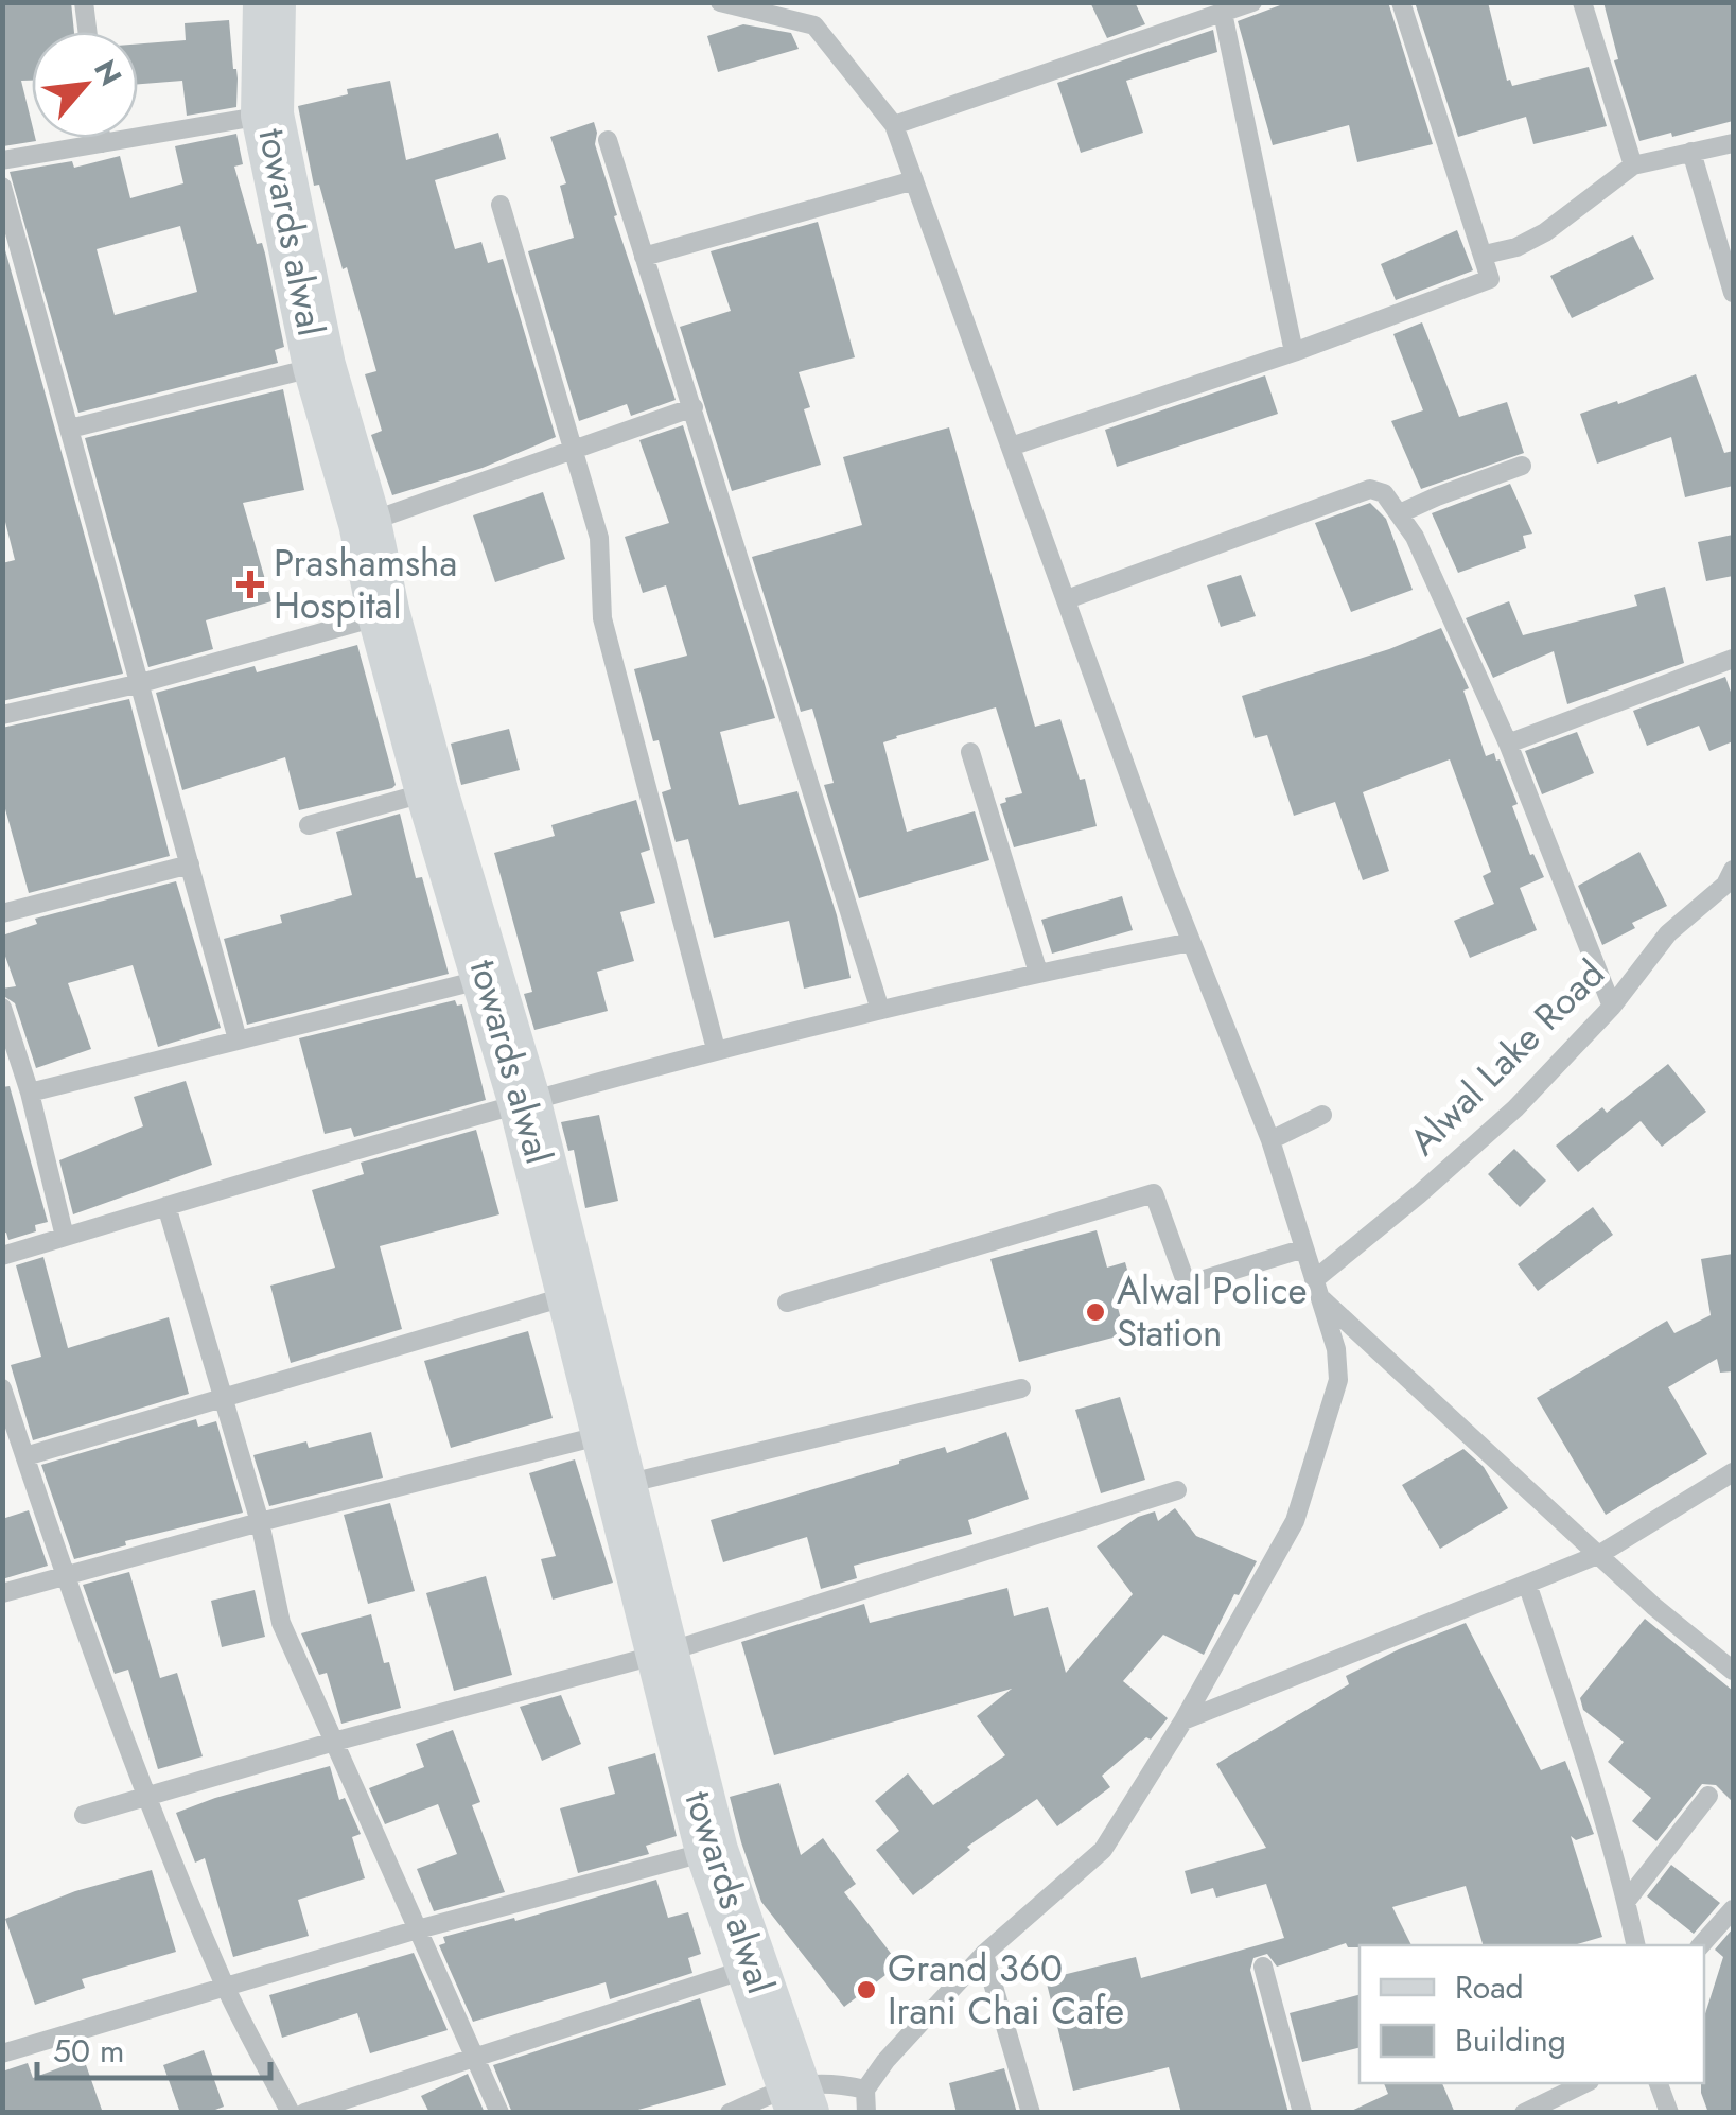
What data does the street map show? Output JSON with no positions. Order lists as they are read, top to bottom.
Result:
{
  "streets": {
    "main road": ["towards alwal"],
    "street": ["Alwal Lake Road"]
  },
  "places": {
    "health": ["Prashamsha Hospital"],
    "other": ["Alwal Police Station", "Grand 360 Irani Chai Cafe"]
  },
  "legend": ["Road", "Building"],
  "scale_bar": "50 m",
  "north": "top right"
}
